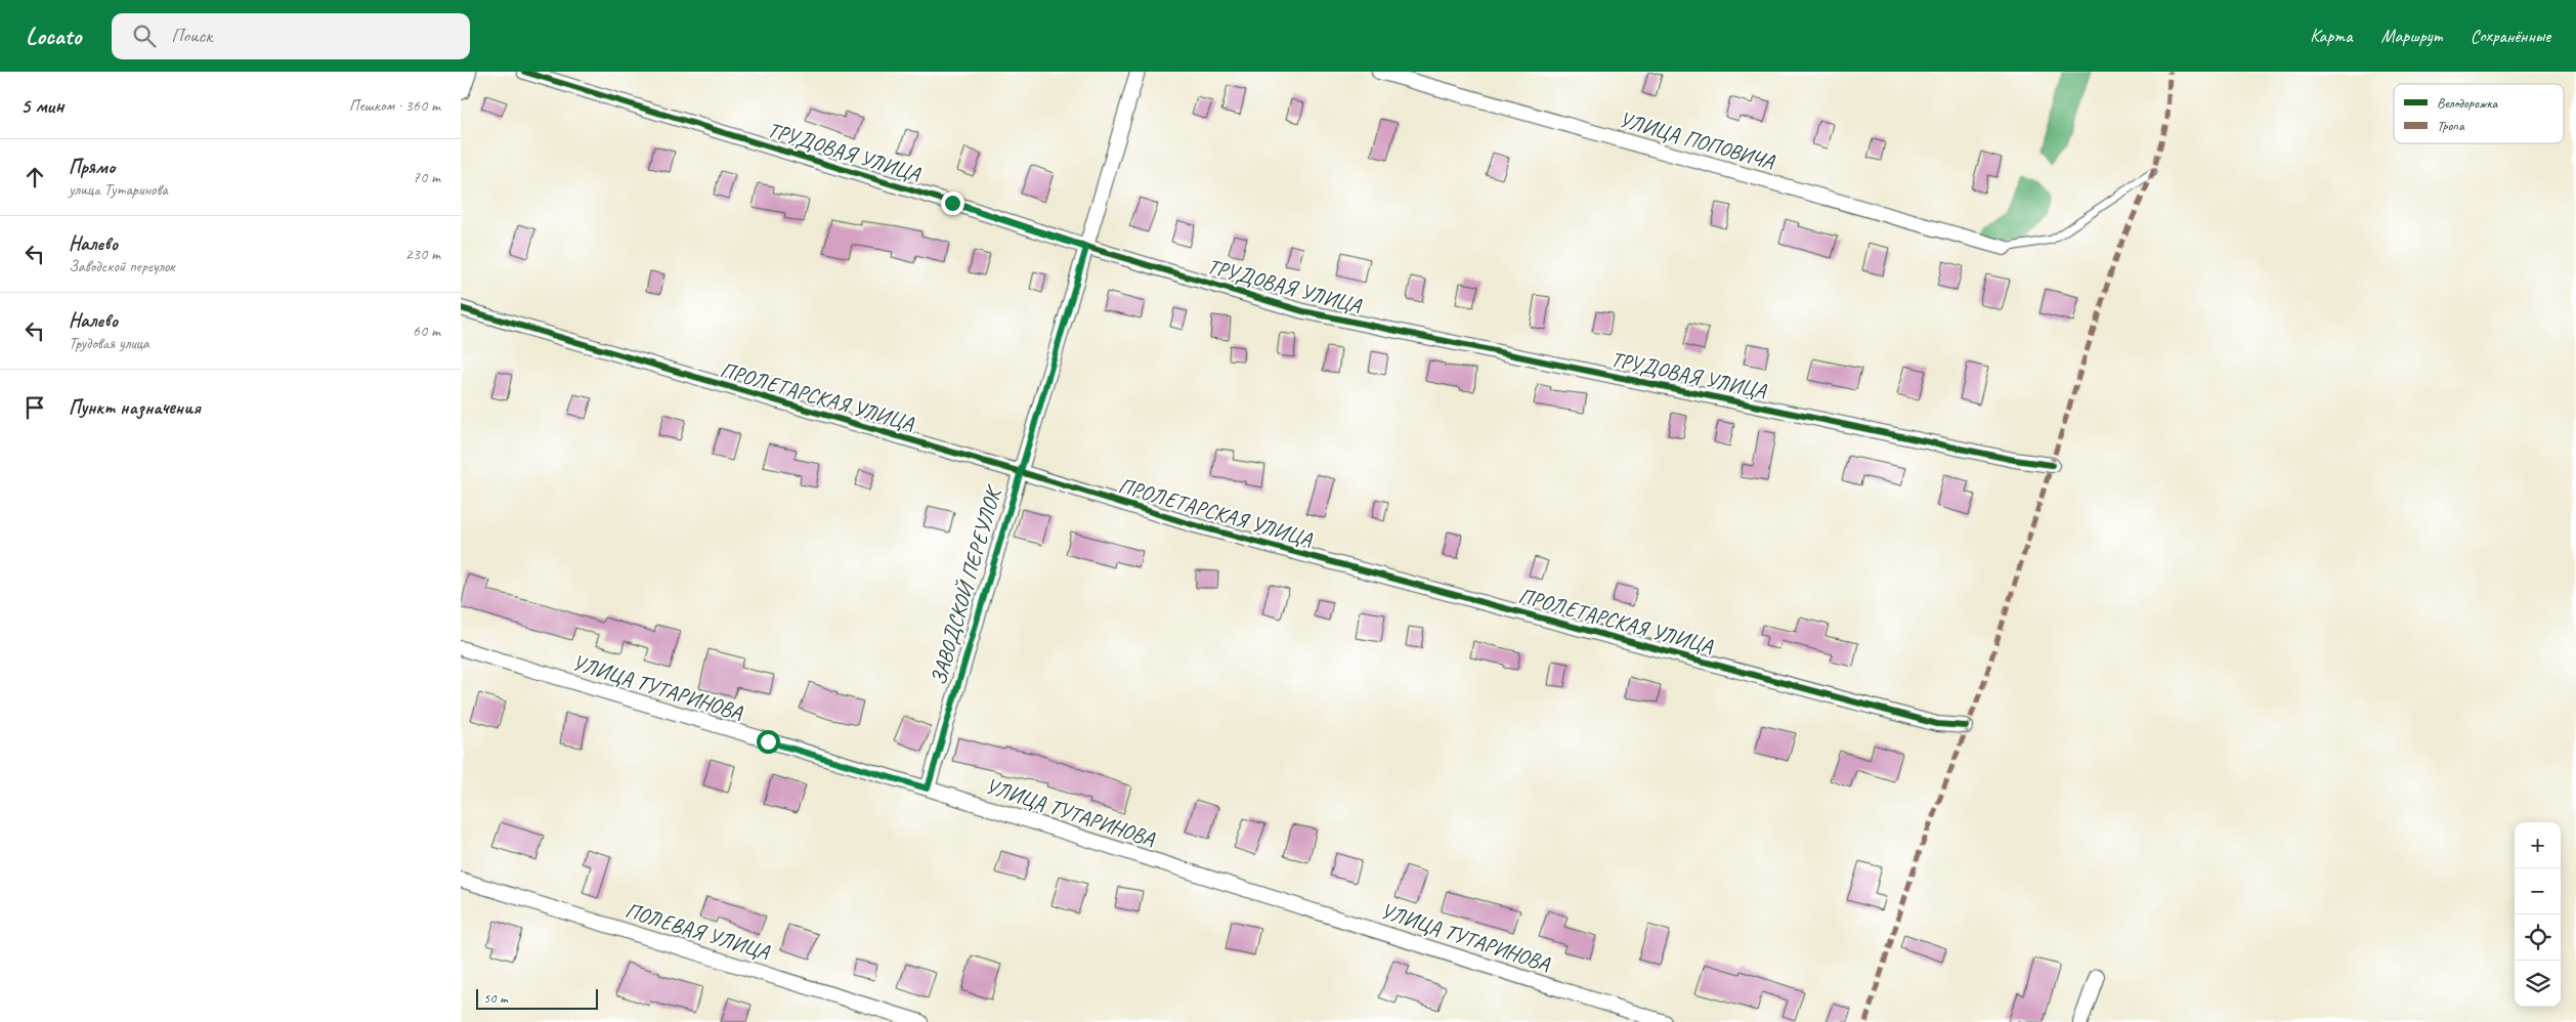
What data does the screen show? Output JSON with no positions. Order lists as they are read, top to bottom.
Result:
{
  "streets": {
    "street": [
      "УЛИЦА ПОПОВИЧА",
      "ТРУДОВАЯ УЛИЦА",
      "ПРОЛЕТАРСКАЯ УЛИЦА",
      "ЗАВОДСКОЙ ПЕРЕУЛОК",
      "УЛИЦА ТУТАРИНОВА",
      "ПОЛЕВАЯ УЛИЦА"
    ]
  },
  "crossings": [
    ["ТРУДОВАЯ УЛИЦА", "ЗАВОДСКОЙ ПЕРЕУЛОК"],
    ["ПРОЛЕТАРСКАЯ УЛИЦА", "ЗАВОДСКОЙ ПЕРЕУЛОК"],
    ["ЗАВОДСКОЙ ПЕРЕУЛОК", "УЛИЦА ТУТАРИНОВА"]
  ],
  "legend": ["Велодорожка", "Тропа"],
  "scale_bar": "50 m",
  "page": {
    "header": "Locato",
    "search": "Поиск",
    "nav": ["Карта", "Маршрут", "Сохранённые"],
    "heading": ["5 мин", "Пешком · 360 m"],
    "list": [
      ["Прямо", "улица Тутаринова", "70 m"],
      ["Налево", "Заводской переулок", "230 m"],
      ["Налево", "Трудовая улица", "60 m"],
      "Пункт назначения"
    ],
    "map_buttons": ["+", "−"],
    "scale": "50 m"
  }
}
